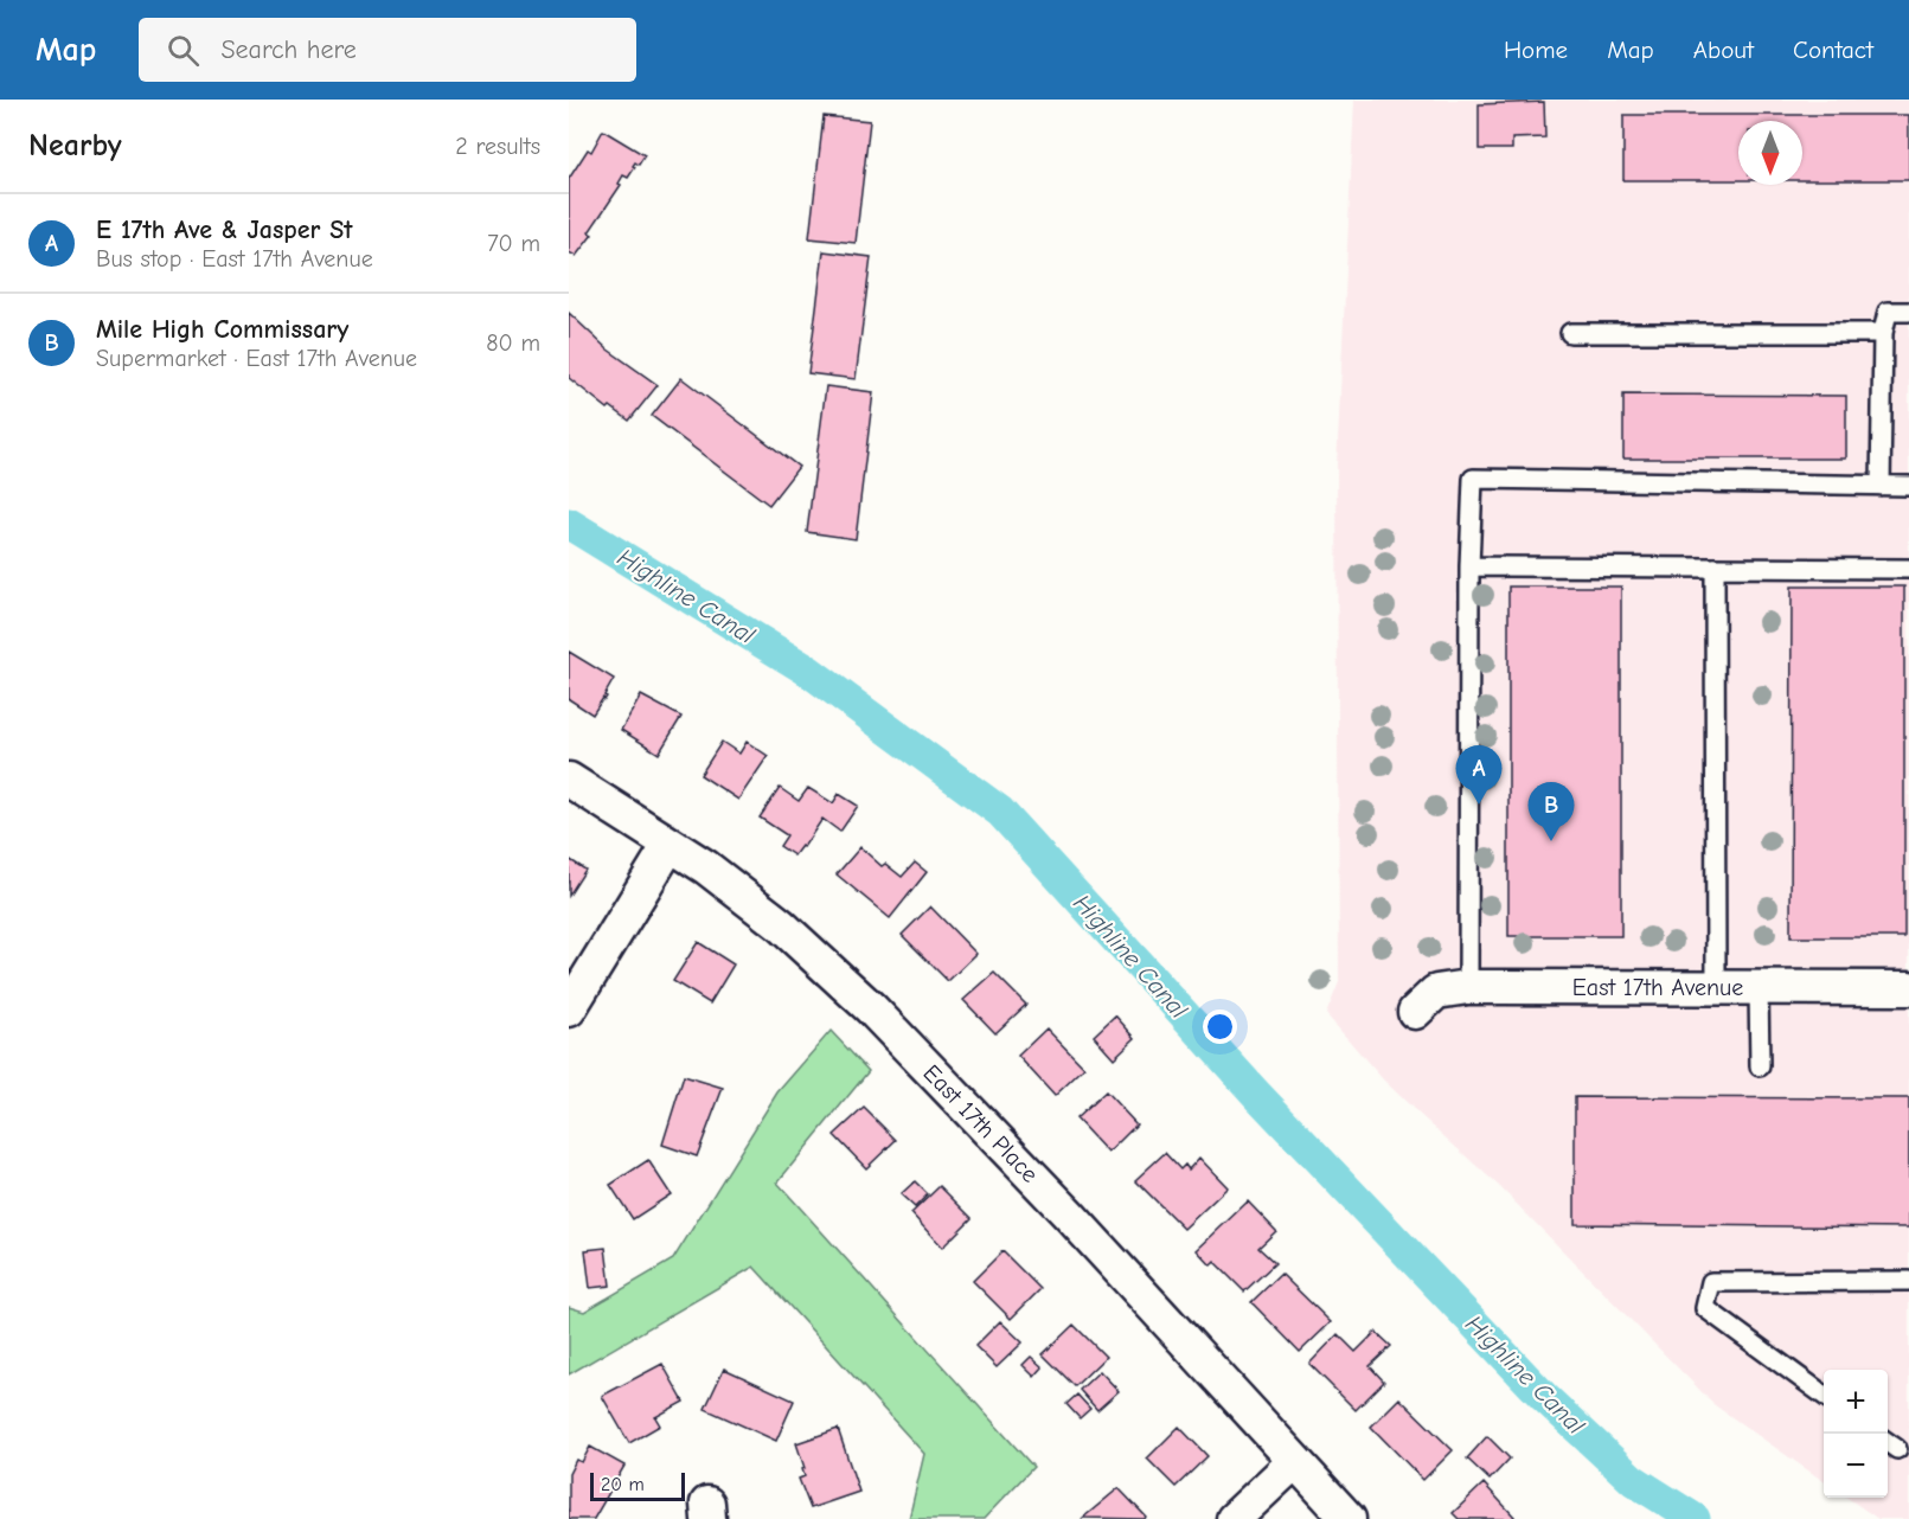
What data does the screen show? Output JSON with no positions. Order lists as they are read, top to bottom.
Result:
{
  "streets": {
    "street": ["East 17th Avenue", "East 17th Place"]
  },
  "water": ["Highline Canal"],
  "scale_bar": "20 m",
  "north": "bottom",
  "page": {
    "header": "Map",
    "search": "Search here",
    "nav": [
      "Home",
      "Map",
      "About",
      "Contact"
    ],
    "heading": ["Nearby", "2 results"],
    "list": [
      {
        "mark": "A",
        "name": "E 17th Ave & Jasper St",
        "note": "Bus stop · East 17th Avenue",
        "value": "70 m"
      },
      {
        "mark": "B",
        "name": "Mile High Commissary",
        "note": "Supermarket · East 17th Avenue",
        "value": "80 m"
      }
    ],
    "pins": ["A", "B"],
    "map_buttons": ["+", "−"],
    "scale": "20 m"
  }
}
